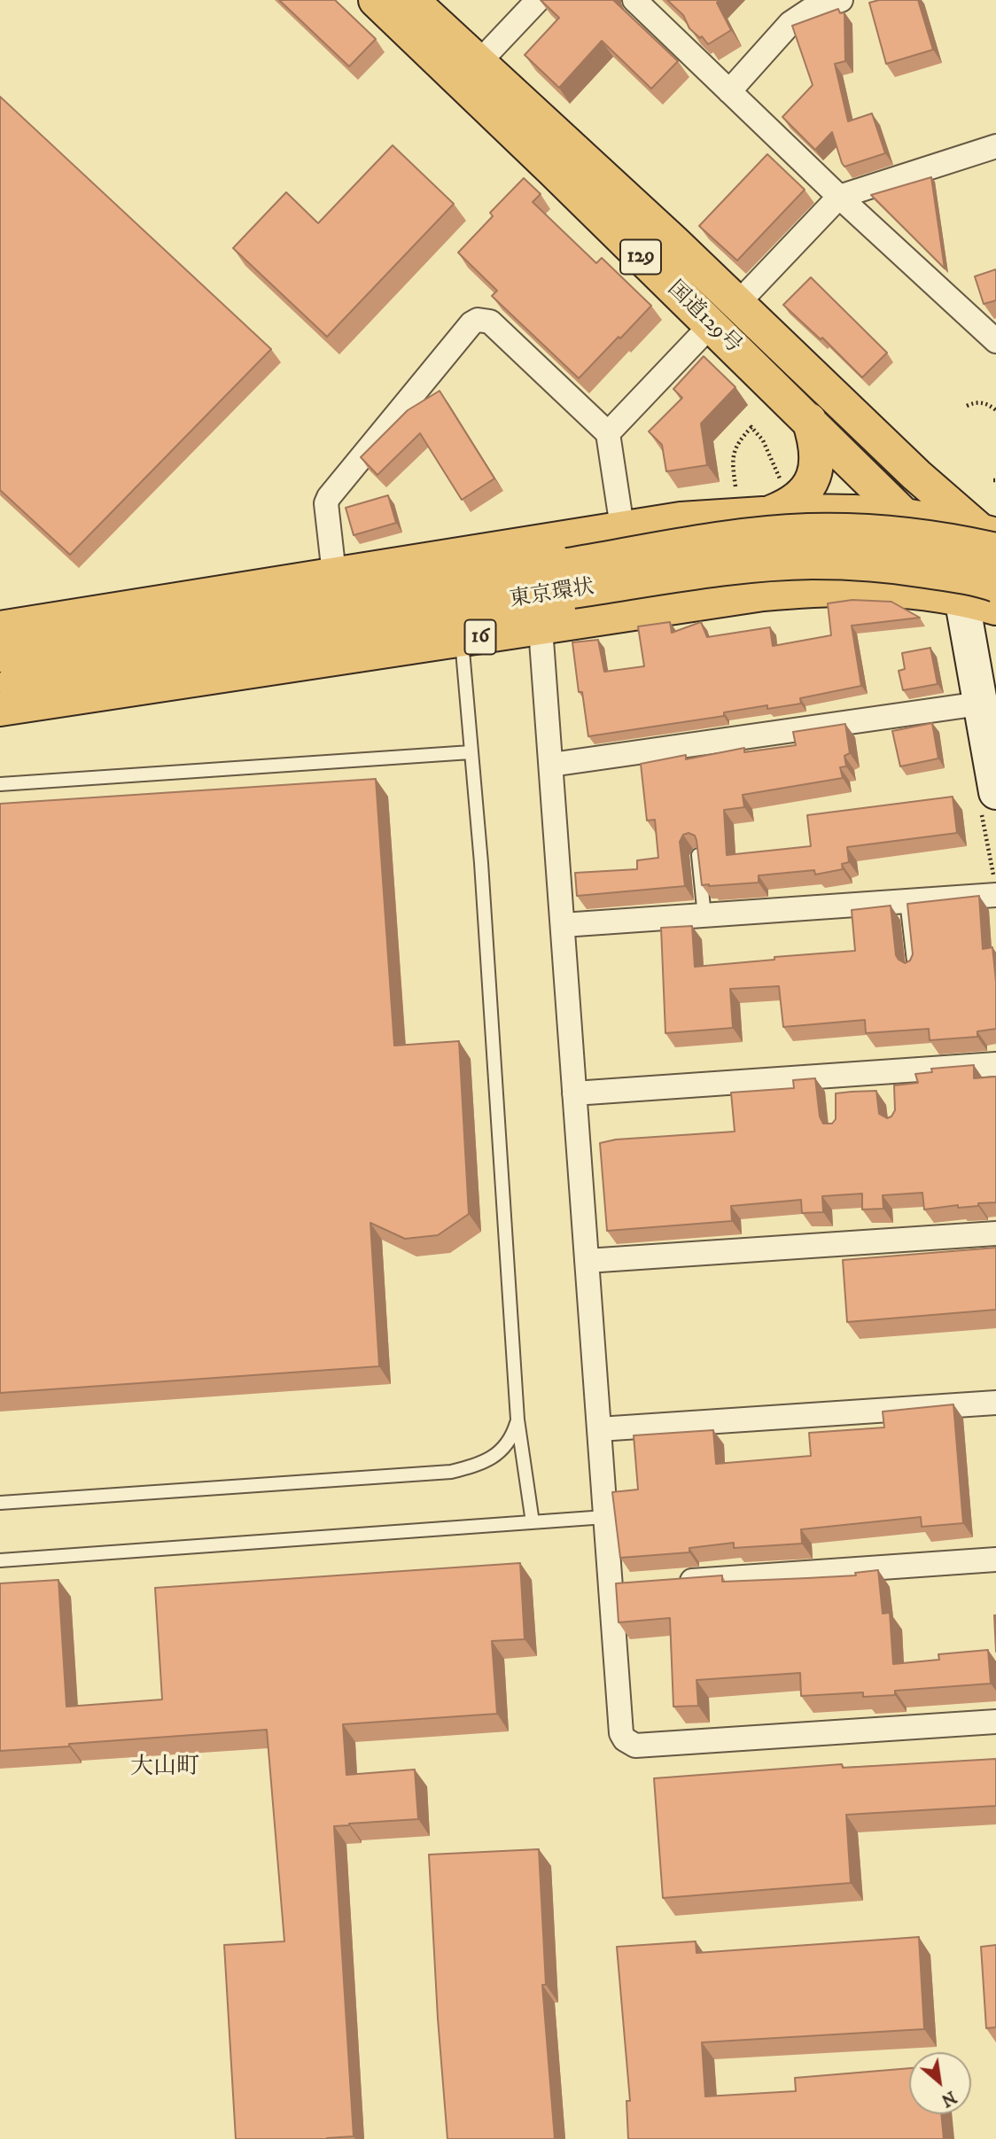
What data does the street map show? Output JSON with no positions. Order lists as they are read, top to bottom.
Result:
{
  "streets": {
    "highway": [
      "129",
      "国道129号",
      "東京環状",
      "16"
    ]
  },
  "crossings": [
    ["国道129号", "東京環状"],
    ["国道129号", "16"]
  ],
  "districts": ["大山町"],
  "north": "bottom right"
}
